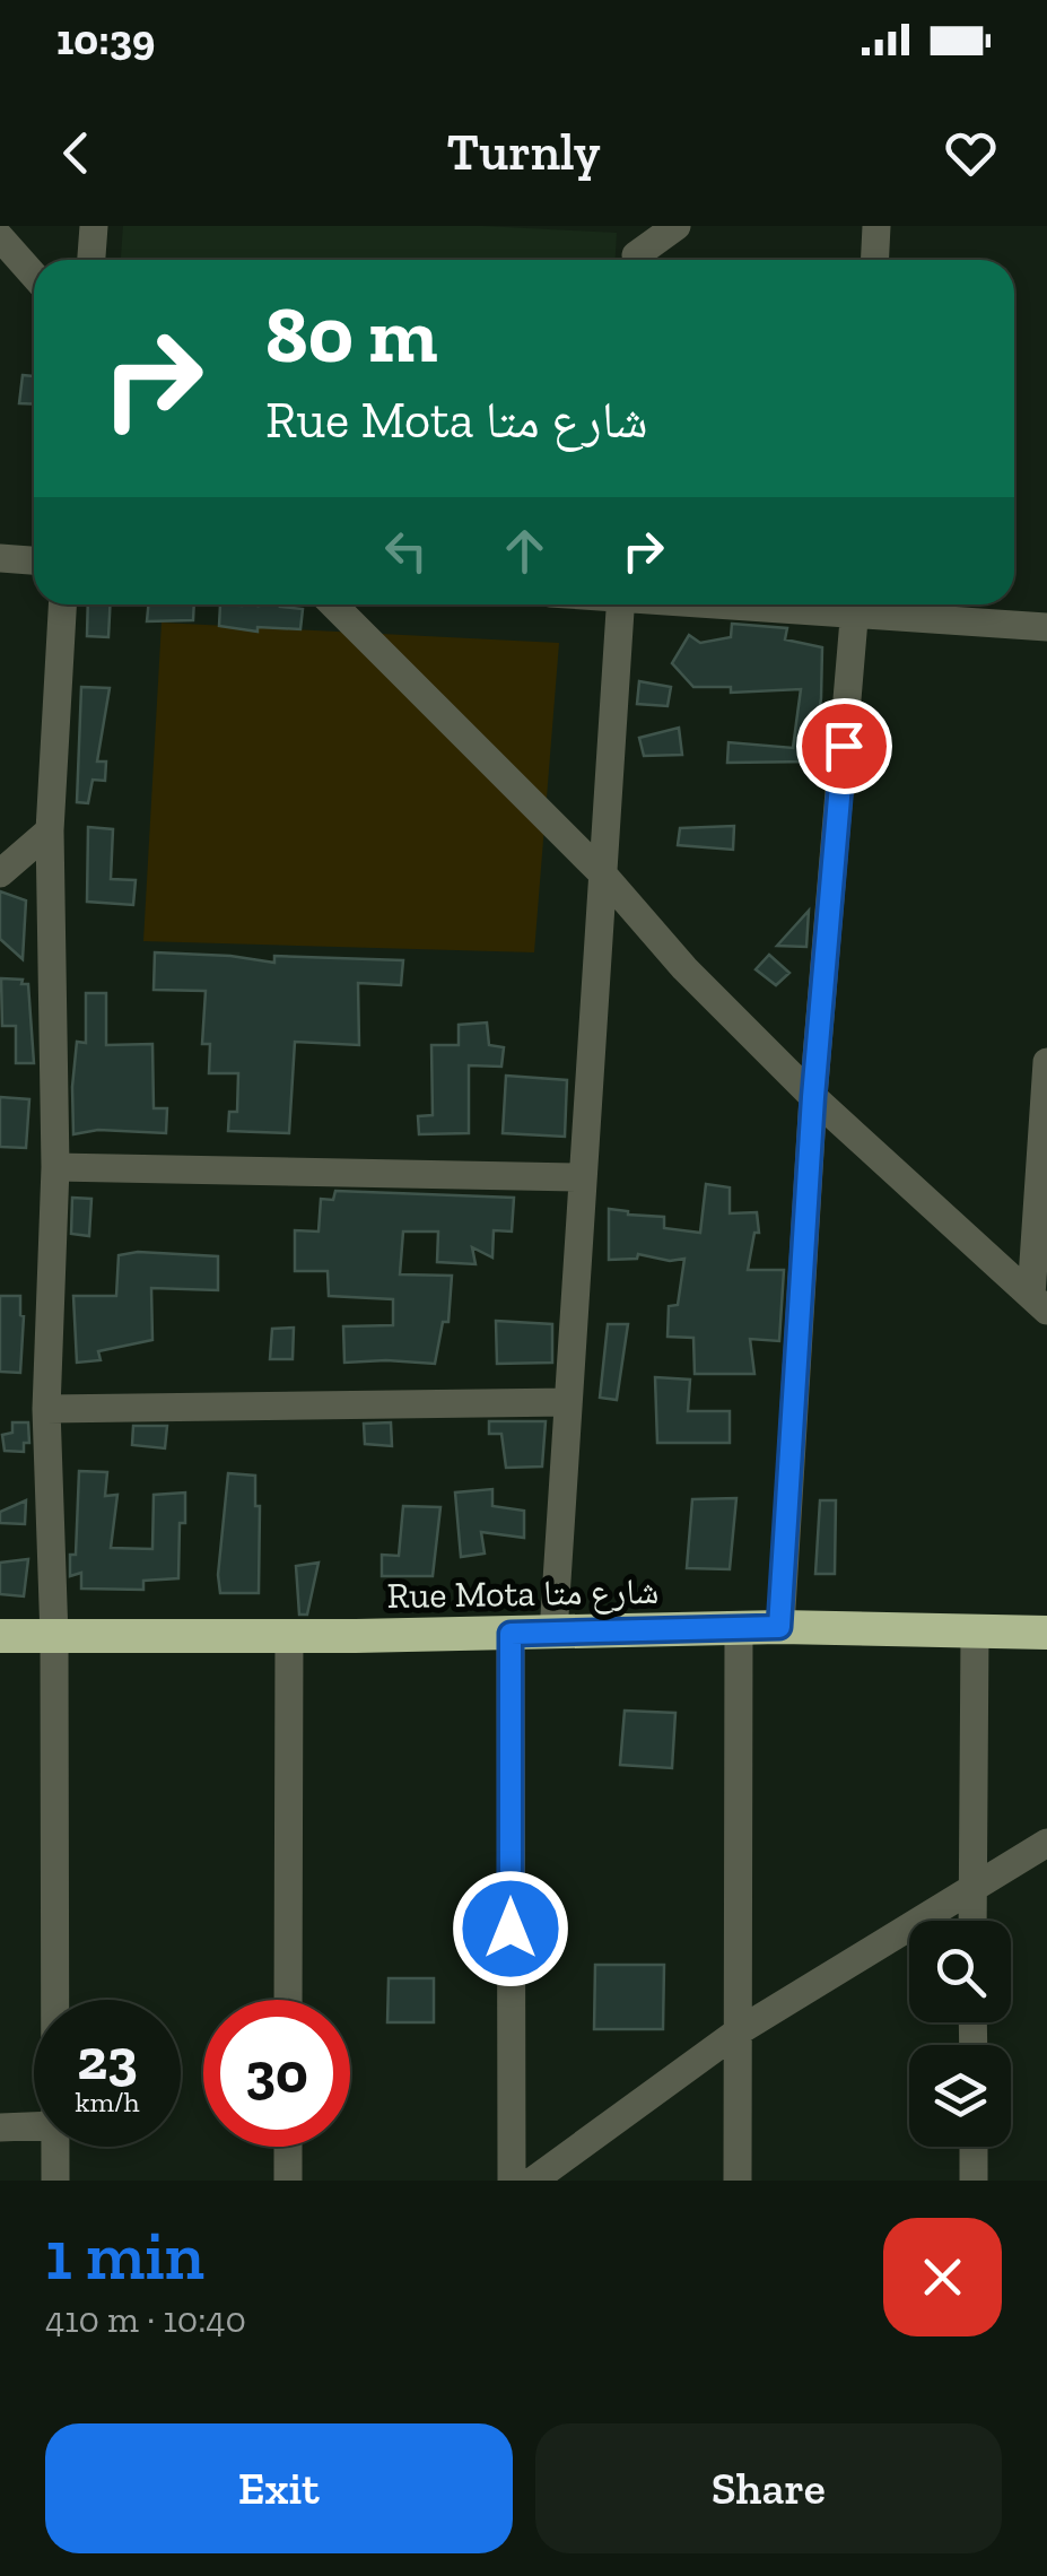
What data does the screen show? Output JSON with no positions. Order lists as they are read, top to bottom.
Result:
{
  "streets": {
    "highway": ["Rue Mota شارع متا"]
  },
  "page": {
    "status": "10:39",
    "header": "Turnly",
    "turn": ["80 m", "Rue Mota شارع متا"],
    "speed": "23 km/h",
    "limit": "30",
    "heading": ["1 min", "410 m · 10:40"],
    "buttons": ["Exit", "Share"]
  }
}
